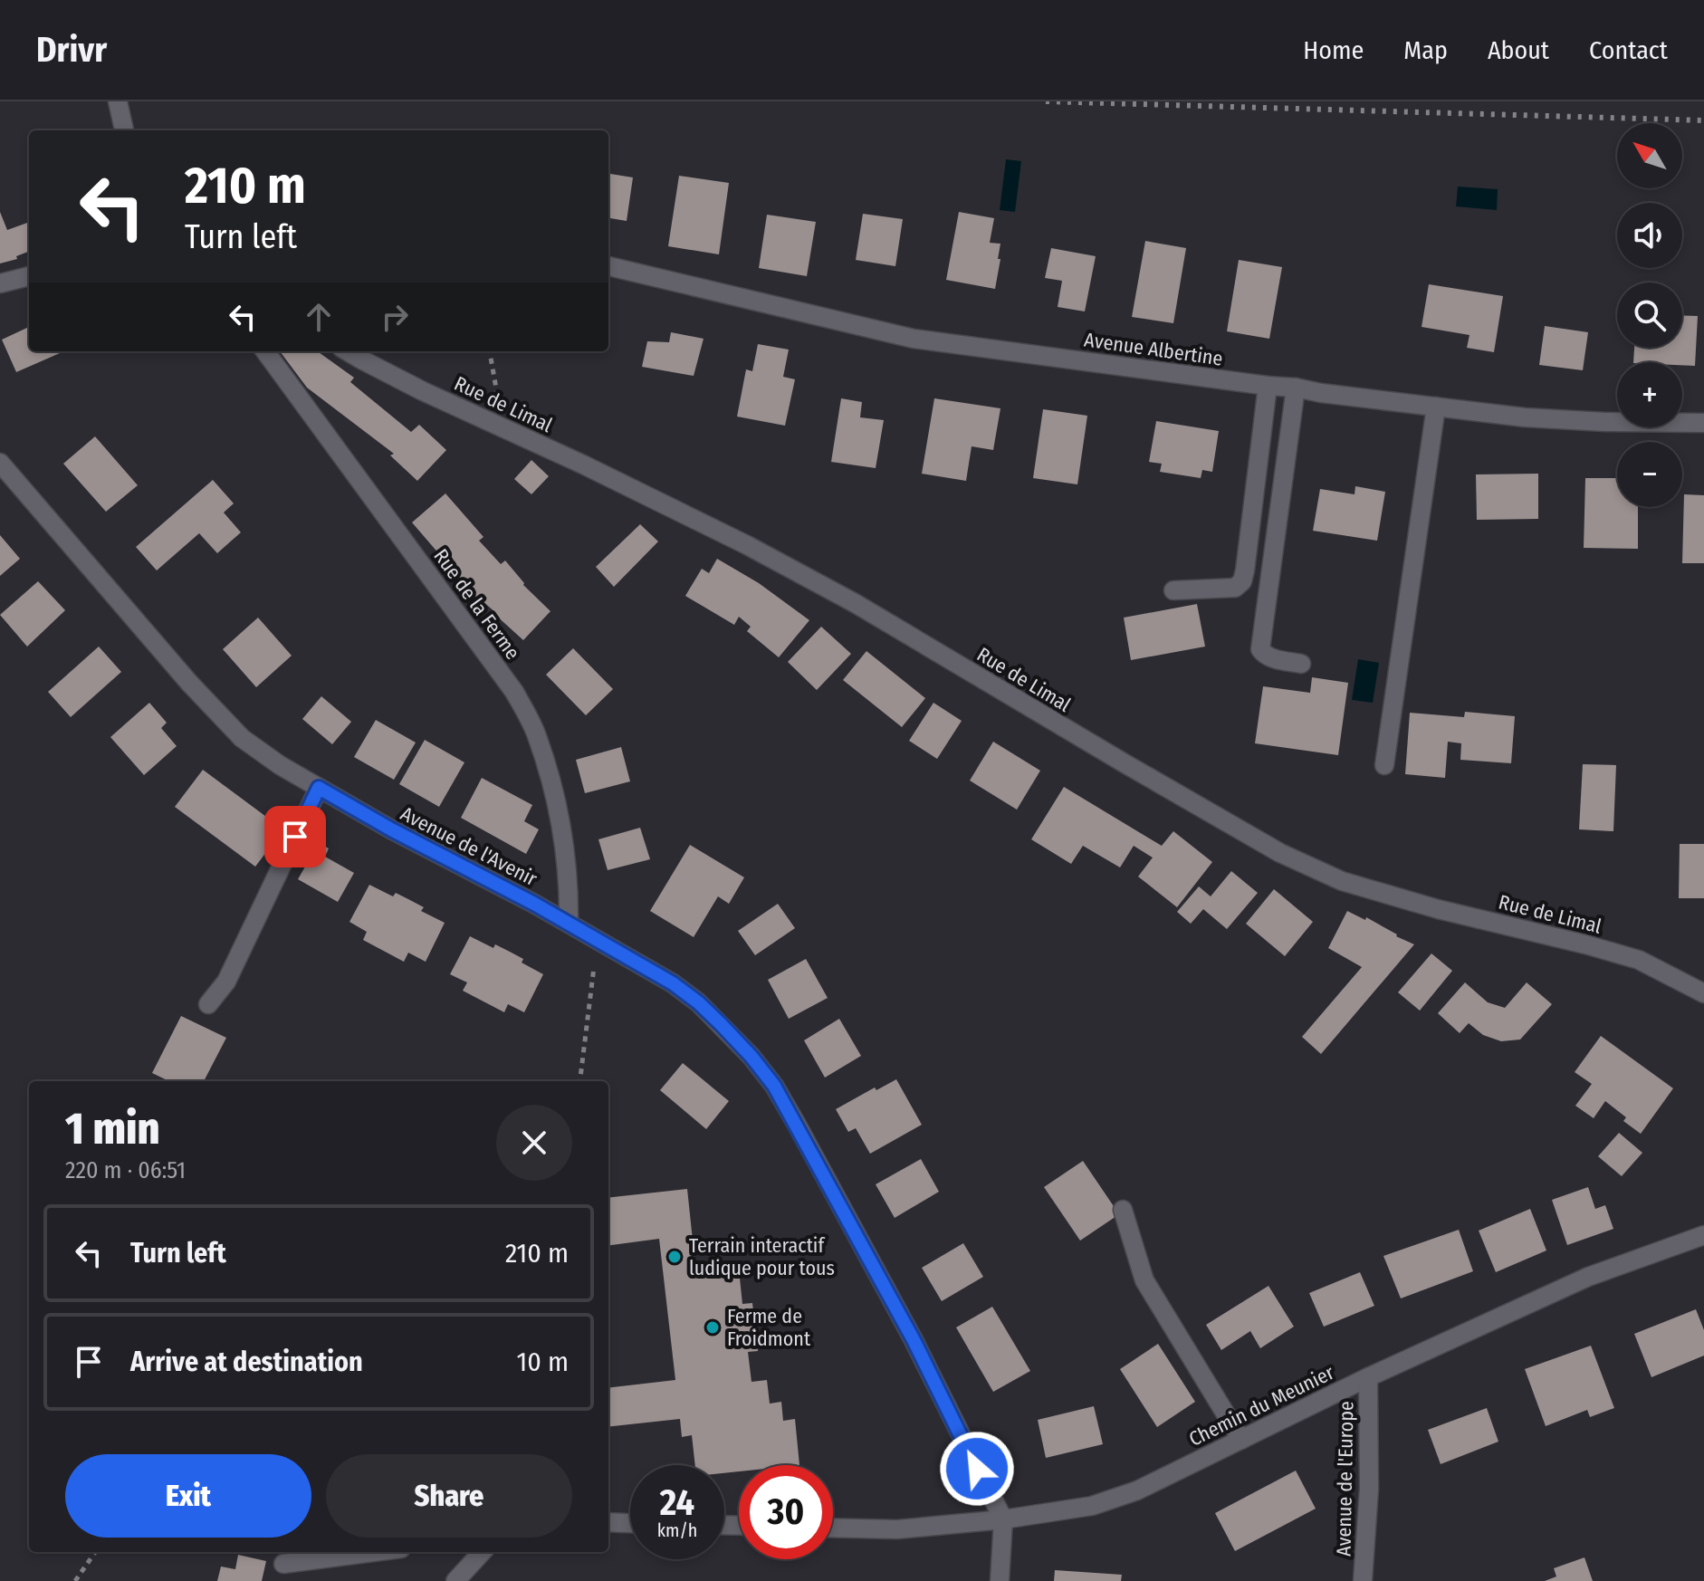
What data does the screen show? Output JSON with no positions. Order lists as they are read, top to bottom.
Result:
{
  "streets": {
    "street": [
      "Avenue Albertine",
      "Rue de Limal",
      "Rue de la Ferme",
      "Avenue de l'Avenir",
      "Chemin du Meunier",
      "Avenue de l'Europe"
    ]
  },
  "crossings": [
    ["Rue de la Ferme", "Avenue de l'Avenir"],
    ["Avenue de l'Avenir", "Chemin du Meunier"],
    ["Chemin du Meunier", "Avenue de l'Europe"]
  ],
  "places": ["Terrain interactif ludique pour tous", "Ferme de Froidmont"],
  "north": "top left",
  "page": {
    "header": "Drivr",
    "nav": [
      "Home",
      "Map",
      "About",
      "Contact"
    ],
    "map_buttons": ["+", "−"],
    "turn": ["210 m", "Turn left"],
    "heading": ["1 min", "220 m · 06:51"],
    "list": [
      {
        "name": "Turn left",
        "value": "210 m"
      },
      {
        "name": "Arrive at destination",
        "value": "10 m"
      }
    ],
    "buttons": ["Exit", "Share"],
    "speed": "24 km/h",
    "limit": "30"
  }
}
